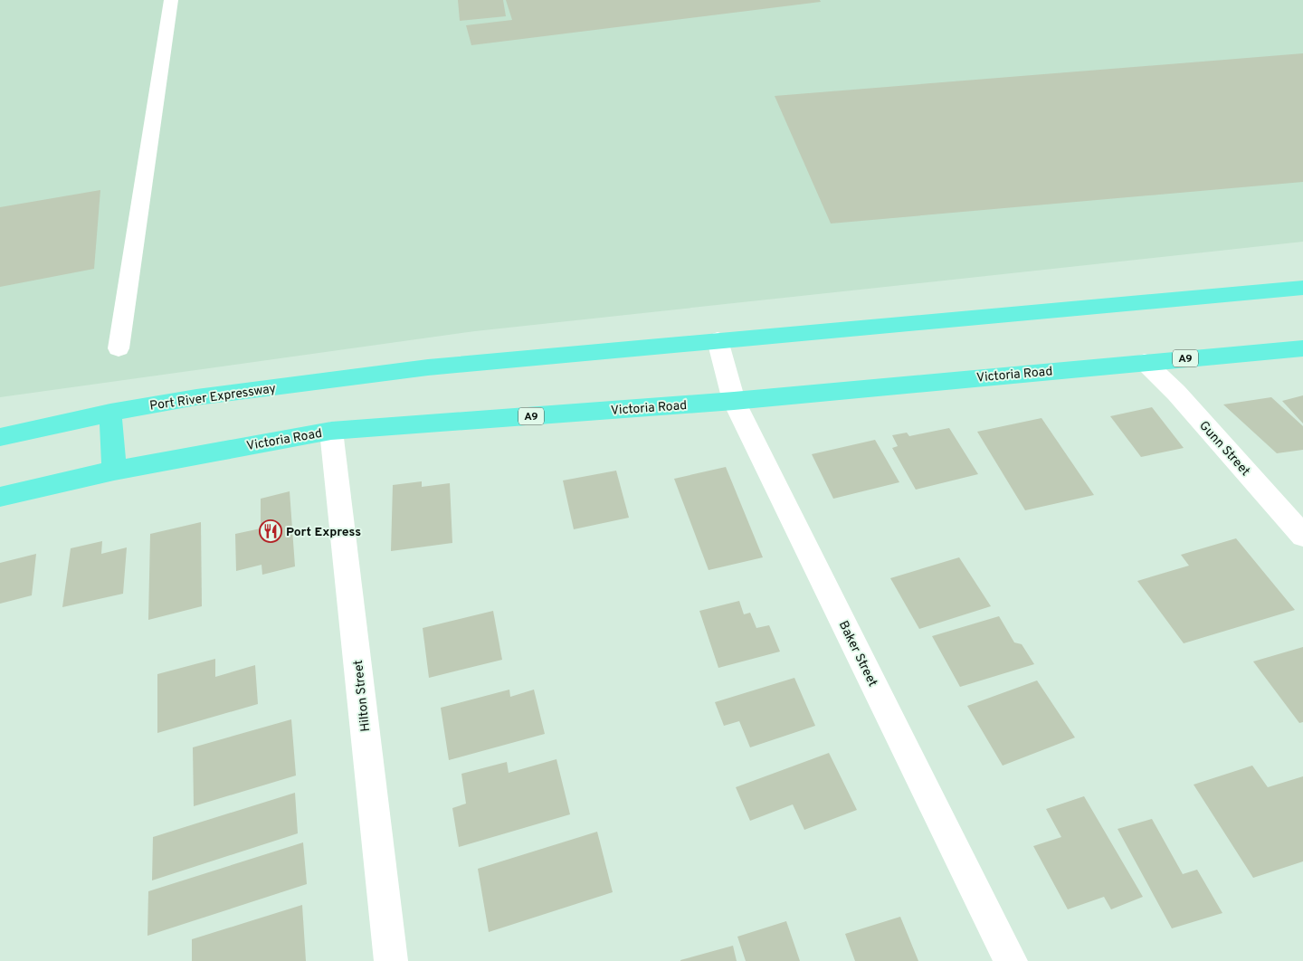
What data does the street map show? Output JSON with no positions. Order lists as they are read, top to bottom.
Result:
{
  "streets": {
    "highway": ["A9", "Victoria Road", "Port River Expressway"],
    "street": ["Gunn Street", "Baker Street", "Hilton Street"]
  },
  "crossings": [
    ["Victoria Road", "Gunn Street"],
    ["Victoria Road", "Baker Street"],
    ["Victoria Road", "Hilton Street"],
    ["Port River Expressway", "Baker Street"]
  ],
  "places": {
    "restaurant": ["Port Express"]
  }
}
